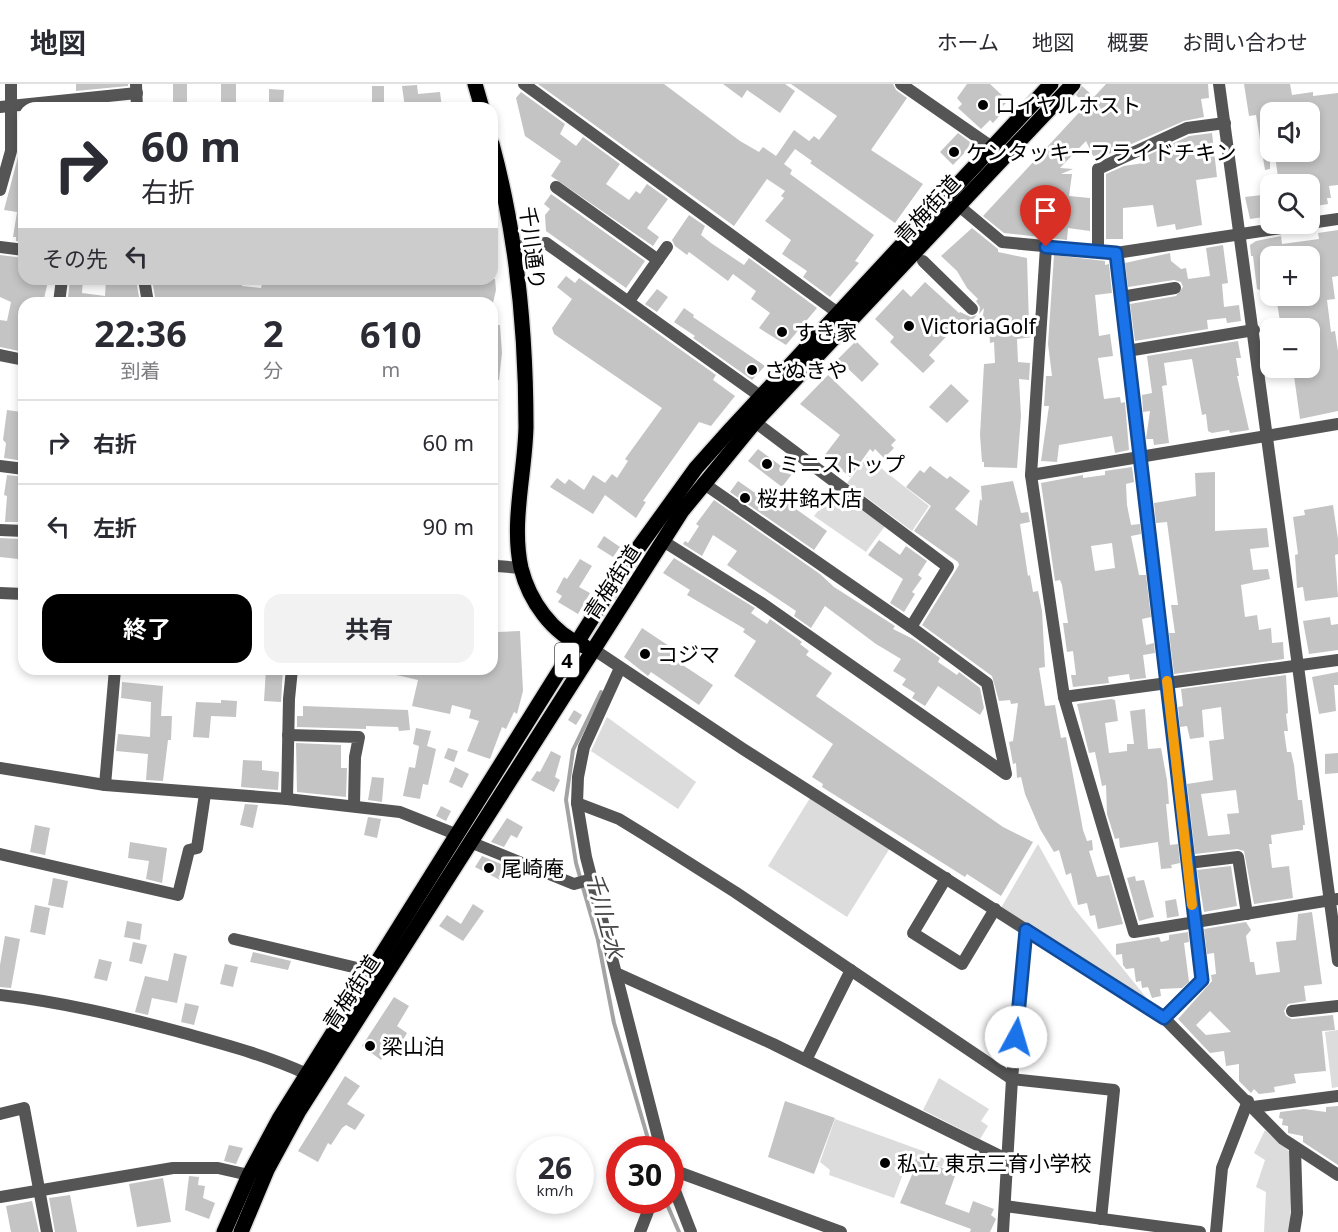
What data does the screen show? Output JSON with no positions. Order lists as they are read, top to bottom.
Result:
{
  "streets": {
    "main road": ["青梅街道", "千川通り", "4"]
  },
  "crossings": [
    ["青梅街道", "千川通り"]
  ],
  "water": ["千川上水"],
  "places": [
    "ロイヤルホスト",
    "ケンタッキーフライドチキン",
    "VictoriaGolf",
    "すき家",
    "さぬきや",
    "ミニストップ",
    "桜井銘木店",
    "コジマ",
    "尾崎庵",
    "梁山泊",
    "私立 東京三育小学校"
  ],
  "page": {
    "header": "地図",
    "nav": [
      "ホーム",
      "地図",
      "概要",
      "お問い合わせ"
    ],
    "map_buttons": ["+", "−"],
    "turn": ["60 m", "右折"],
    "then": "その先",
    "eta": [
      "22:36",
      "到着",
      "2",
      "分",
      "610",
      "m"
    ],
    "list": [
      {
        "name": "右折",
        "value": "60 m"
      },
      {
        "name": "左折",
        "value": "90 m"
      }
    ],
    "buttons": ["終了", "共有"],
    "speed": "26 km/h",
    "limit": "30"
  }
}
